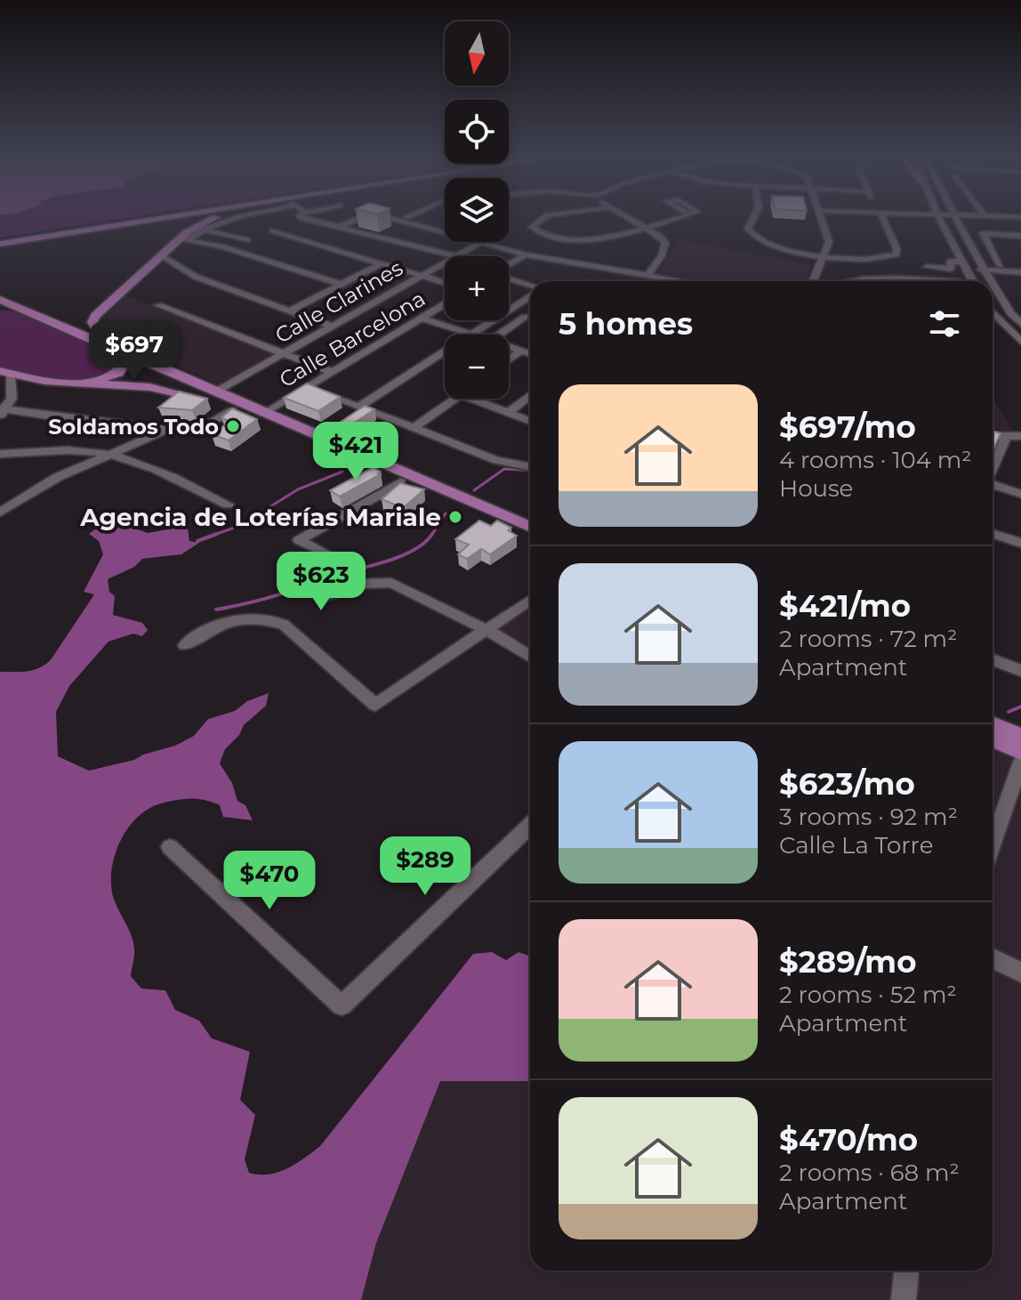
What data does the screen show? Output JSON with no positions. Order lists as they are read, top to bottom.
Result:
{
  "streets": {
    "street": ["Calle Clarines", "Calle Barcelona"]
  },
  "places": ["Soldamos Todo", "Agencia de Loterías Mariale"],
  "north": "bottom",
  "page": {
    "map_buttons": ["+", "−"],
    "heading": "5 homes",
    "price": [
      "$697",
      "$421",
      "$623",
      "$289",
      "$470"
    ],
    "list": [
      {
        "name": "$697/mo",
        "note": "4 rooms · 104 m² · House"
      },
      {
        "name": "$421/mo",
        "note": "2 rooms · 72 m² · Apartment"
      },
      {
        "name": "$623/mo",
        "note": "3 rooms · 92 m² · Calle La Torre"
      },
      {
        "name": "$289/mo",
        "note": "2 rooms · 52 m² · Apartment"
      },
      {
        "name": "$470/mo",
        "note": "2 rooms · 68 m² · Apartment"
      }
    ]
  }
}
